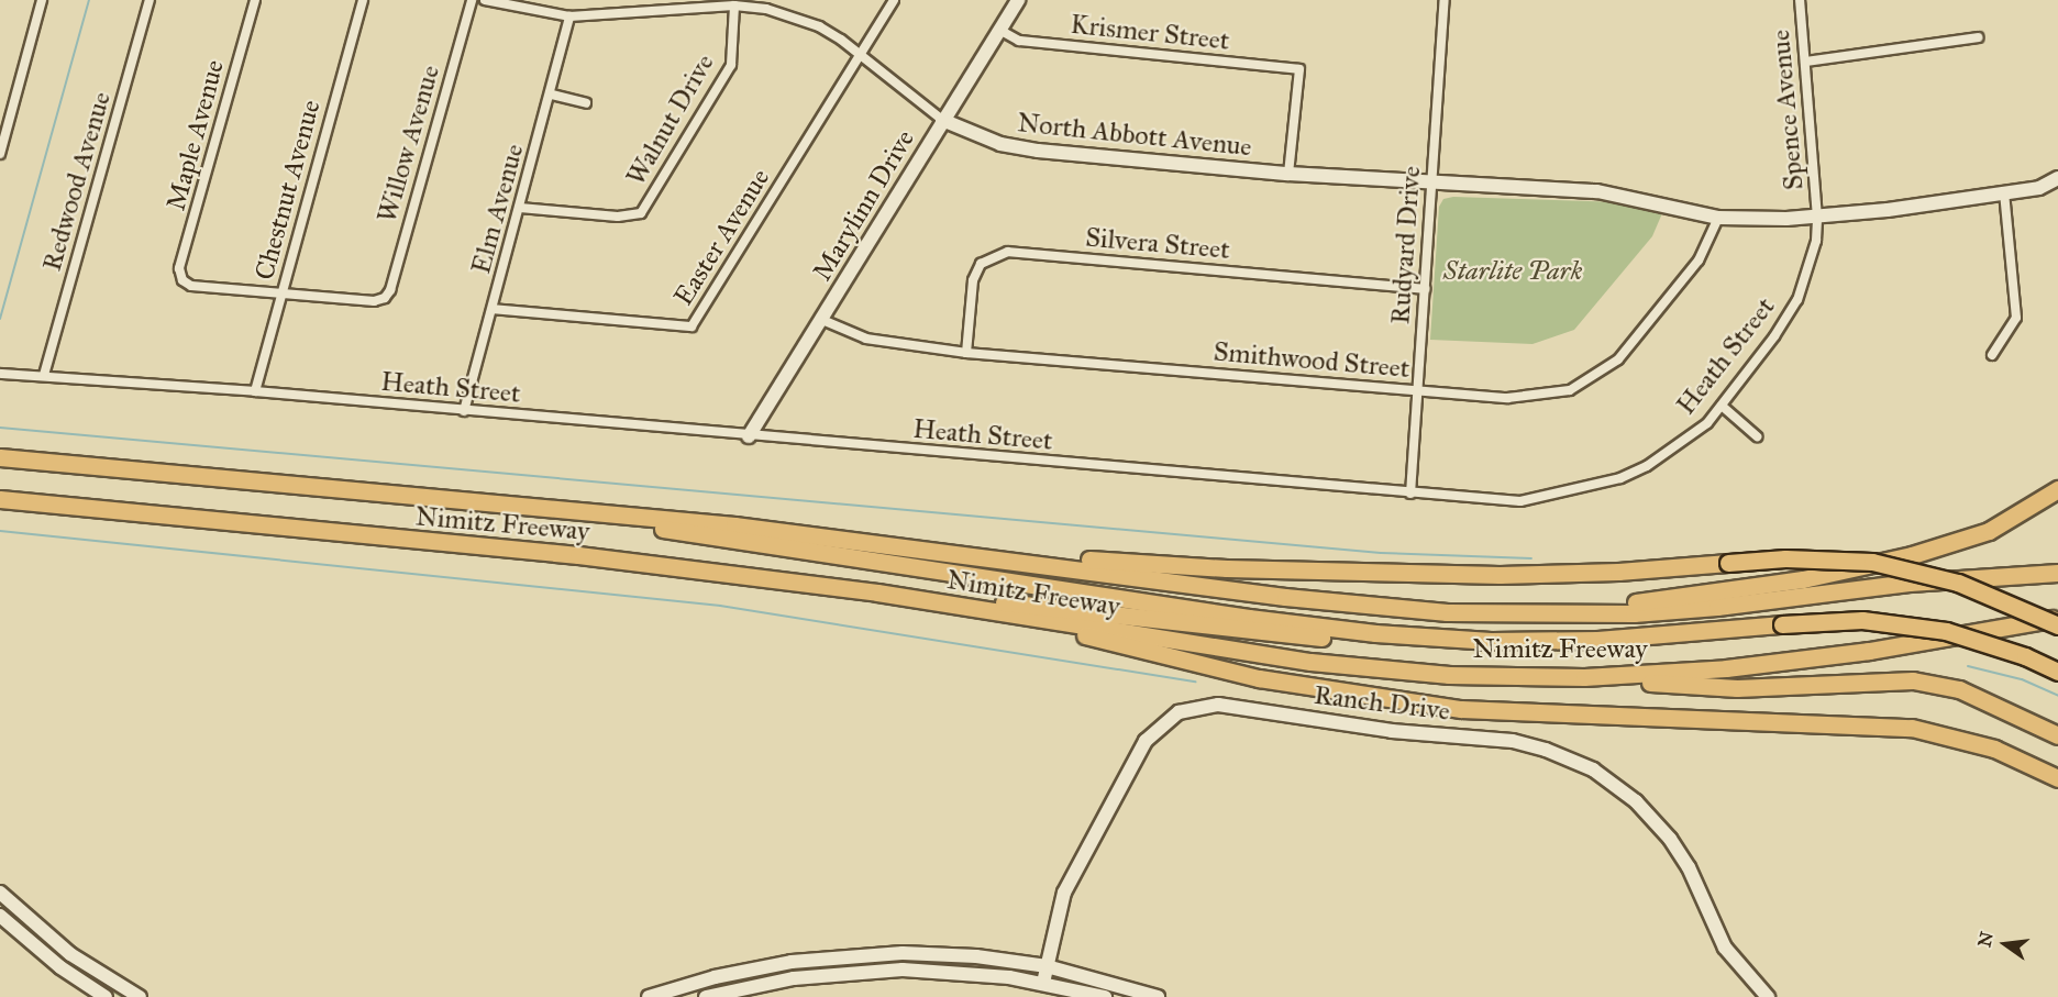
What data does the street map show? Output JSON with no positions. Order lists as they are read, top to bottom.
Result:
{
  "streets": {
    "highway": ["Nimitz Freeway"],
    "street": [
      "Krismer Street",
      "Spence Avenue",
      "Walnut Drive",
      "Maple Avenue",
      "North Abbott Avenue",
      "Willow Avenue",
      "Redwood Avenue",
      "Chestnut Avenue",
      "Marylinn Drive",
      "Elm Avenue",
      "Easter Avenue",
      "Silvera Street",
      "Rudyard Drive",
      "Heath Street",
      "Smithwood Street",
      "Ranch Drive"
    ]
  },
  "crossings": [
    ["Krismer Street", "North Abbott Avenue"],
    ["Krismer Street", "Marylinn Drive"],
    ["Spence Avenue", "North Abbott Avenue"],
    ["Spence Avenue", "Heath Street"],
    ["Walnut Drive", "North Abbott Avenue"],
    ["Walnut Drive", "Elm Avenue"],
    ["Maple Avenue", "Willow Avenue"],
    ["Maple Avenue", "Chestnut Avenue"],
    ["North Abbott Avenue", "Marylinn Drive"],
    ["North Abbott Avenue", "Elm Avenue"],
    ["North Abbott Avenue", "Easter Avenue"],
    ["North Abbott Avenue", "Rudyard Drive"],
    ["North Abbott Avenue", "Heath Street"],
    ["North Abbott Avenue", "Smithwood Street"],
    ["Willow Avenue", "Chestnut Avenue"],
    ["Redwood Avenue", "Heath Street"],
    ["Chestnut Avenue", "Heath Street"],
    ["Marylinn Drive", "Heath Street"],
    ["Marylinn Drive", "Smithwood Street"],
    ["Elm Avenue", "Easter Avenue"],
    ["Elm Avenue", "Heath Street"],
    ["Silvera Street", "Rudyard Drive"],
    ["Silvera Street", "Smithwood Street"],
    ["Rudyard Drive", "Heath Street"],
    ["Rudyard Drive", "Smithwood Street"]
  ],
  "parks": ["Starlite Park"],
  "north": "left"
}
